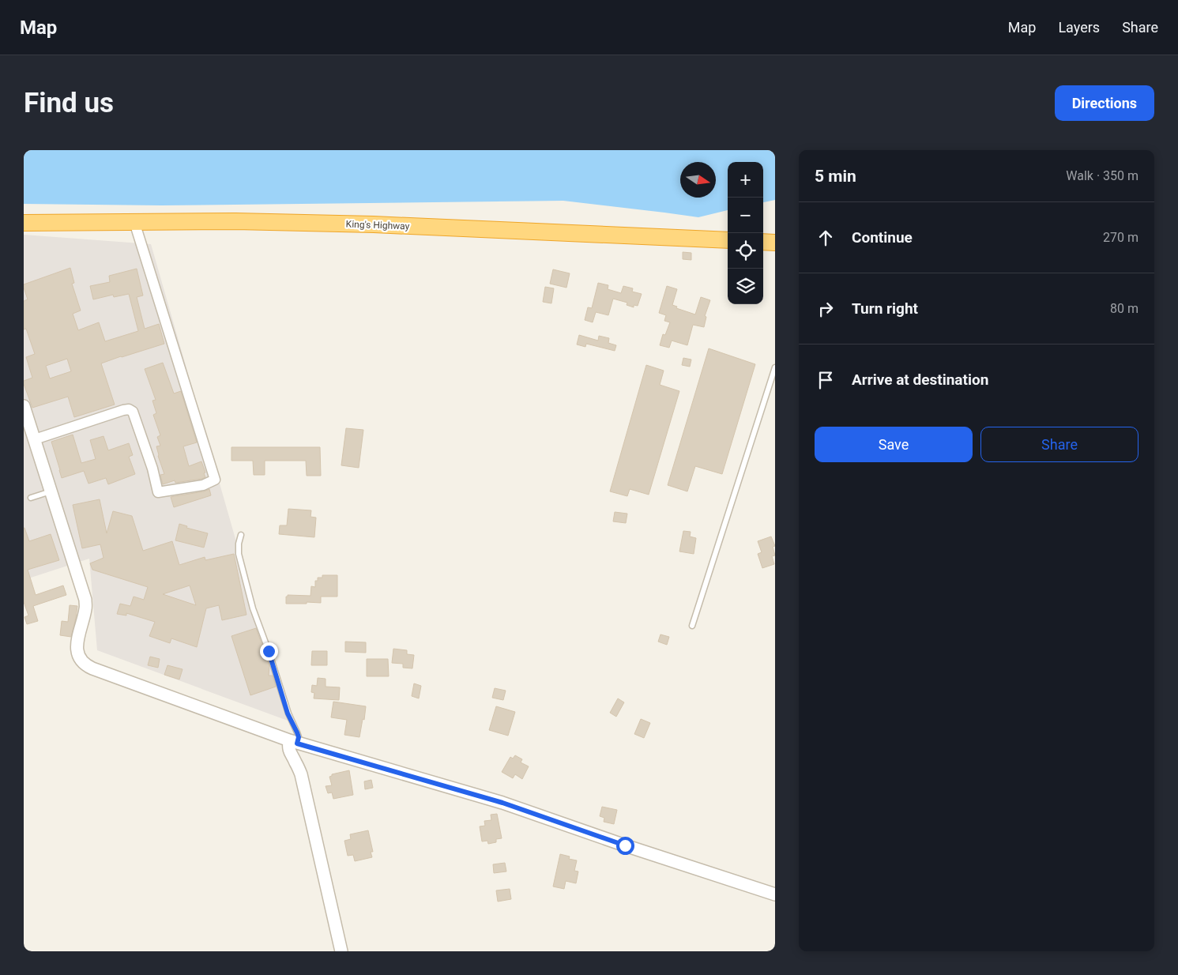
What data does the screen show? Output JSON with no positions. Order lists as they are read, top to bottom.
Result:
{
  "streets": {
    "highway": ["King's Highway"]
  },
  "north": "right",
  "page": {
    "header": "Map",
    "nav": ["Map", "Layers", "Share"],
    "buttons": [
      "Directions",
      ["Save", "Share"]
    ],
    "title": "Find us",
    "heading": ["5 min", "Walk · 350 m"],
    "map_buttons": ["+", "−"],
    "list": [
      ["Continue", "270 m"],
      ["Turn right", "80 m"],
      "Arrive at destination"
    ]
  }
}
